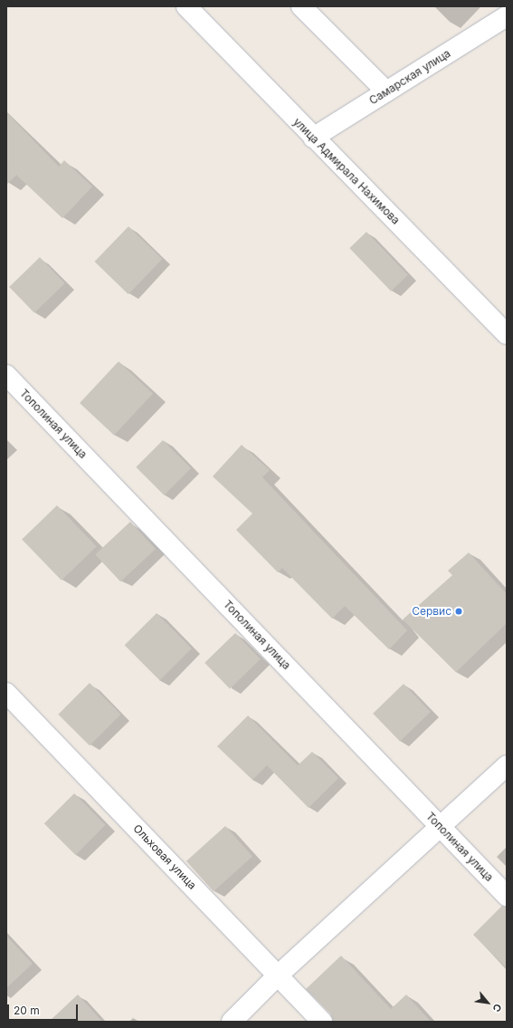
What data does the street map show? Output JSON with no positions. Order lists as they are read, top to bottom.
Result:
{
  "streets": {
    "street": [
      "Самарская улица",
      "улица Адмирала Нахимова",
      "Тополиная улица",
      "Ольховая улица"
    ]
  },
  "crossings": [
    ["Самарская улица", "улица Адмирала Нахимова"]
  ],
  "places": ["Сервис"],
  "scale_bar": "20 m",
  "north": "bottom right"
}
